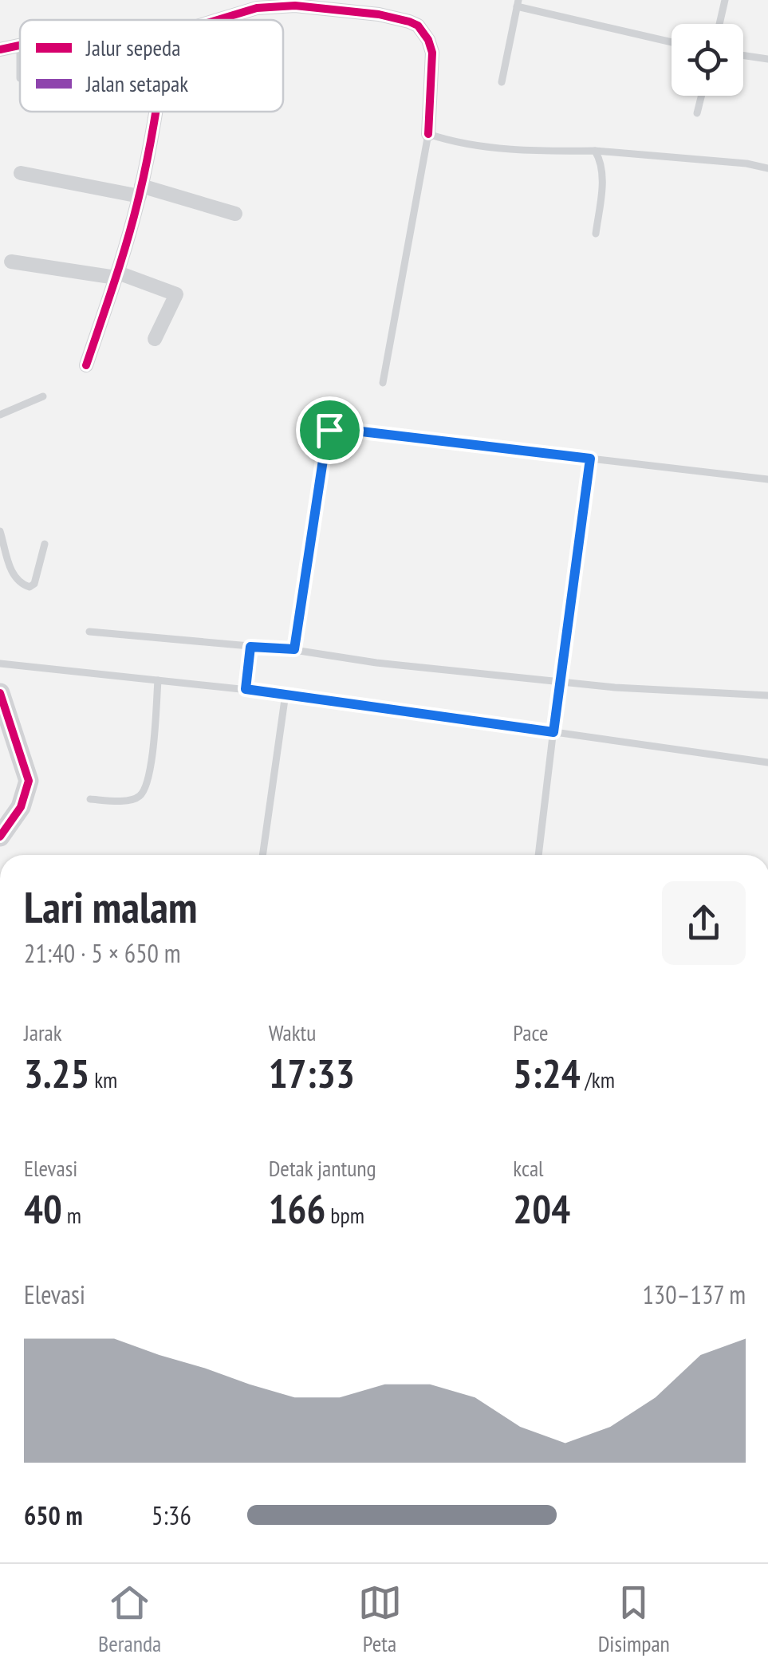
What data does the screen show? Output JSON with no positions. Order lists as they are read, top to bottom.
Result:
{
  "legend": ["Jalur sepeda", "Jalan setapak"],
  "page": {
    "heading": ["Lari malam", "21:40 · 5 × 650 m"],
    "stats": [
      ["Jarak", "3.25 km"],
      ["Waktu", "17:33"],
      ["Pace", "5:24 /km"],
      ["Elevasi", "40 m"],
      ["Detak jantung", "166 bpm"],
      ["kcal", "204"]
    ],
    "chart": ["Elevasi", "130–137 m"],
    "list": [
      {
        "name": "650 m",
        "note": "5:36"
      }
    ],
    "tabs": ["Beranda", "Peta", "Disimpan"]
  }
}
